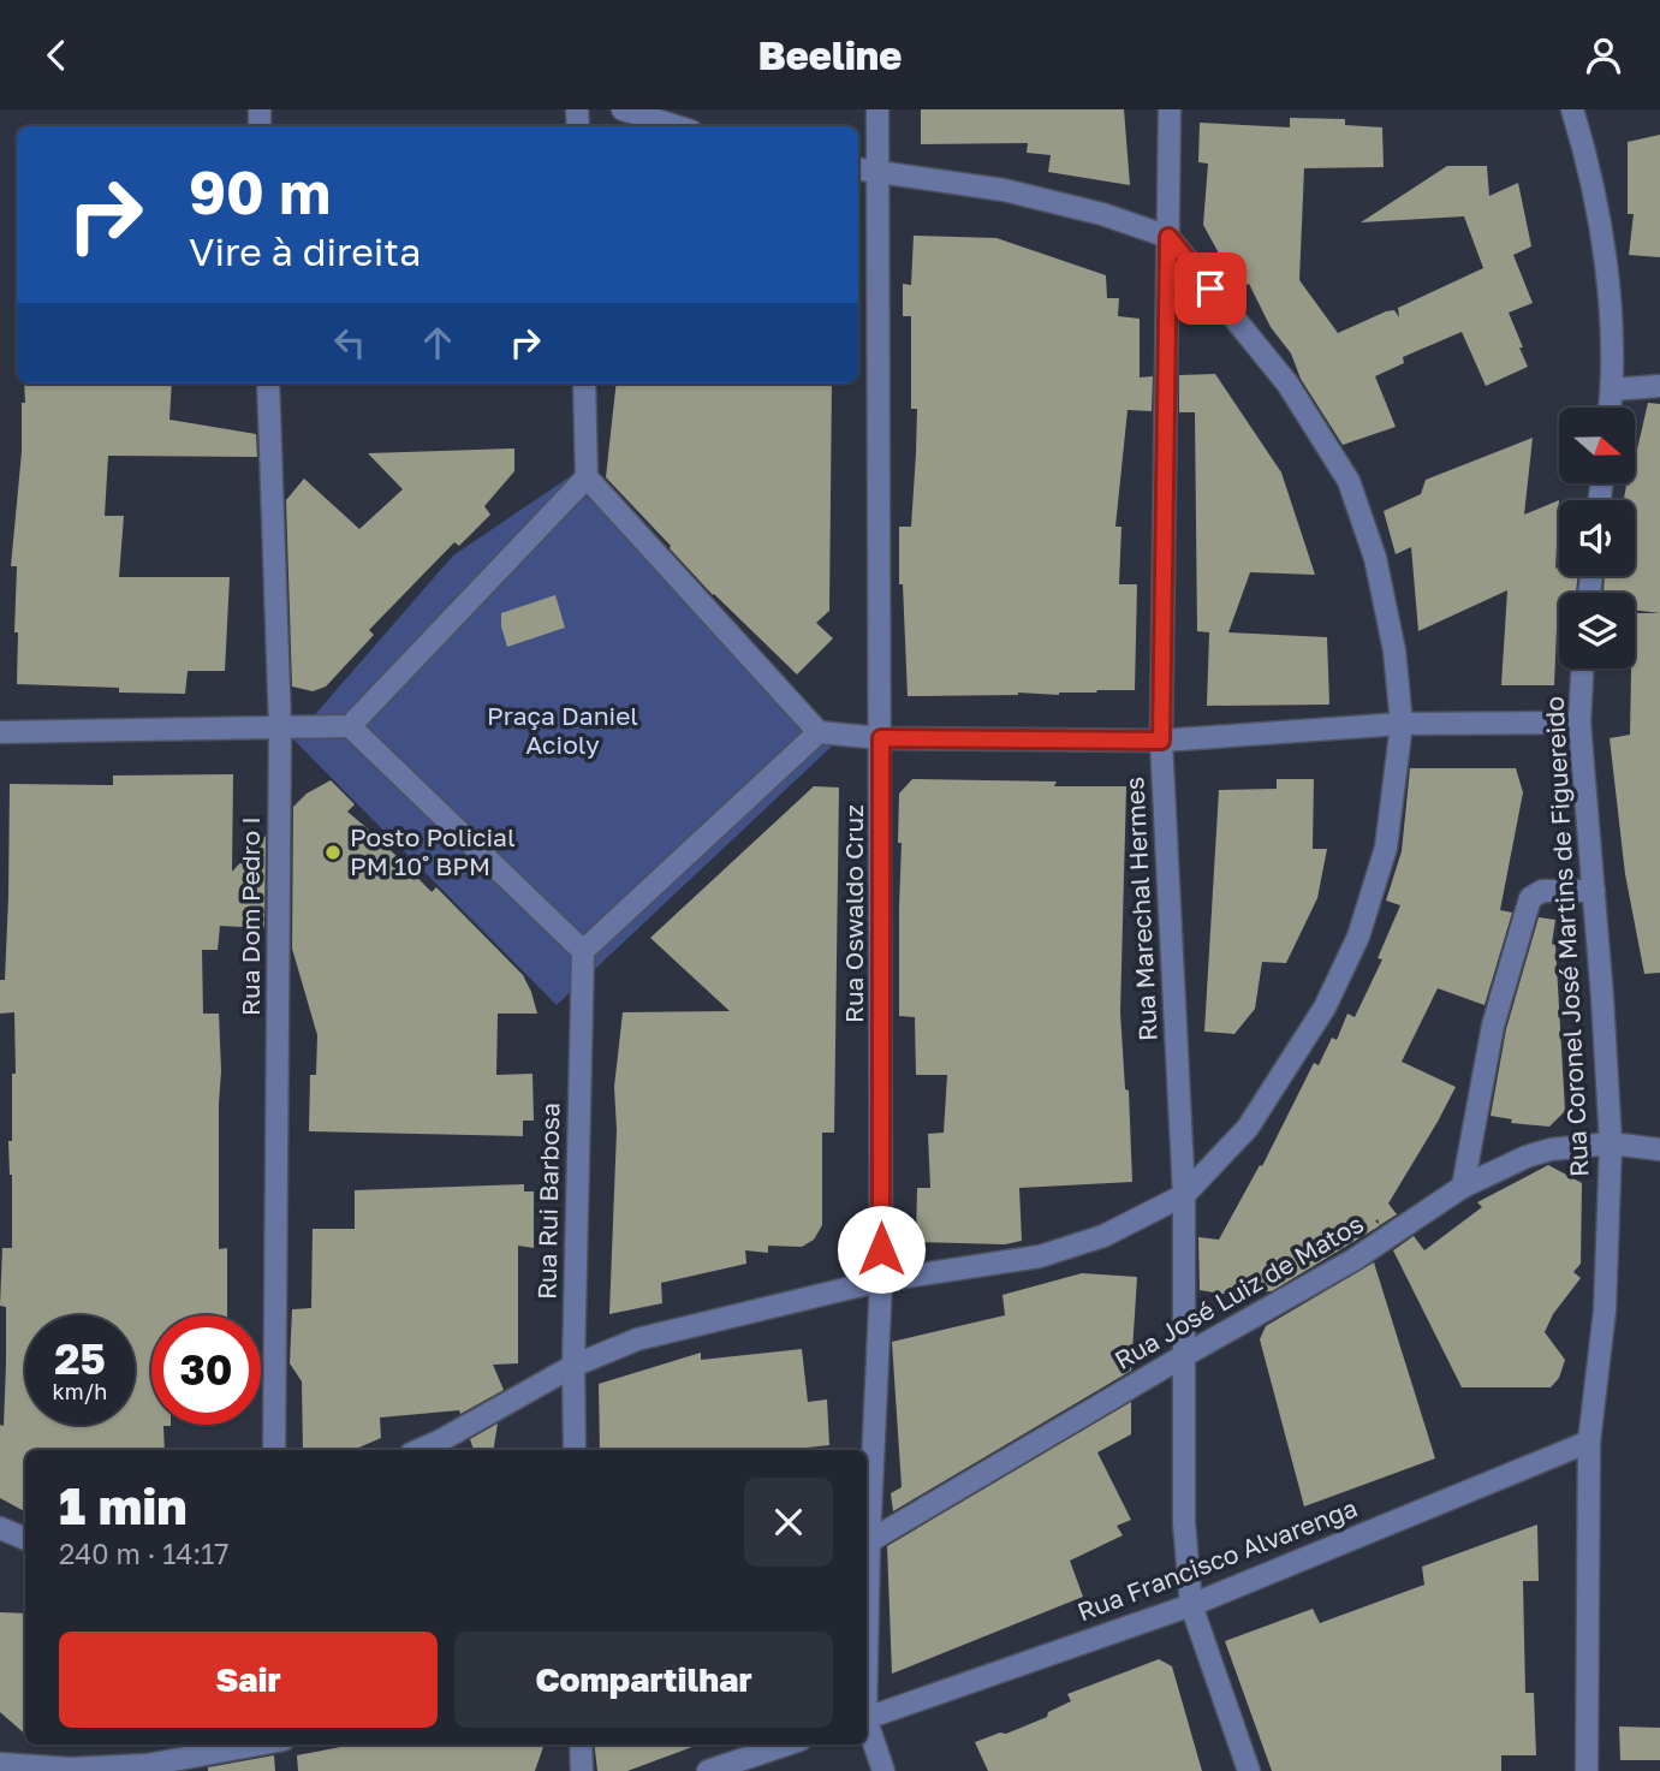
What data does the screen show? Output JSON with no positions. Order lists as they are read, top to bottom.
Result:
{
  "streets": {
    "street": [
      "Rua Marechal Hermes",
      "Rua Oswaldo Cruz",
      "Rua Dom Pedro I",
      "Rua Coronel José Martins de Figuereido",
      "Rua Rui Barbosa",
      "Rua José Luiz de Matos",
      "Rua Francisco Alvarenga"
    ]
  },
  "crossings": [
    ["Rua Marechal Hermes", "Rua José Luiz de Matos"],
    ["Rua Marechal Hermes", "Rua Francisco Alvarenga"],
    ["Rua Coronel José Martins de Figuereido", "Rua José Luiz de Matos"],
    ["Rua Coronel José Martins de Figuereido", "Rua Francisco Alvarenga"]
  ],
  "parks": ["Praça Daniel Acioly"],
  "places": ["Posto Policial PM 10˚ BPM"],
  "north": "right",
  "page": {
    "header": "Beeline",
    "turn": ["90 m", "Vire à direita"],
    "speed": "25 km/h",
    "limit": "30",
    "heading": ["1 min", "240 m · 14:17"],
    "buttons": ["Sair", "Compartilhar"]
  }
}
